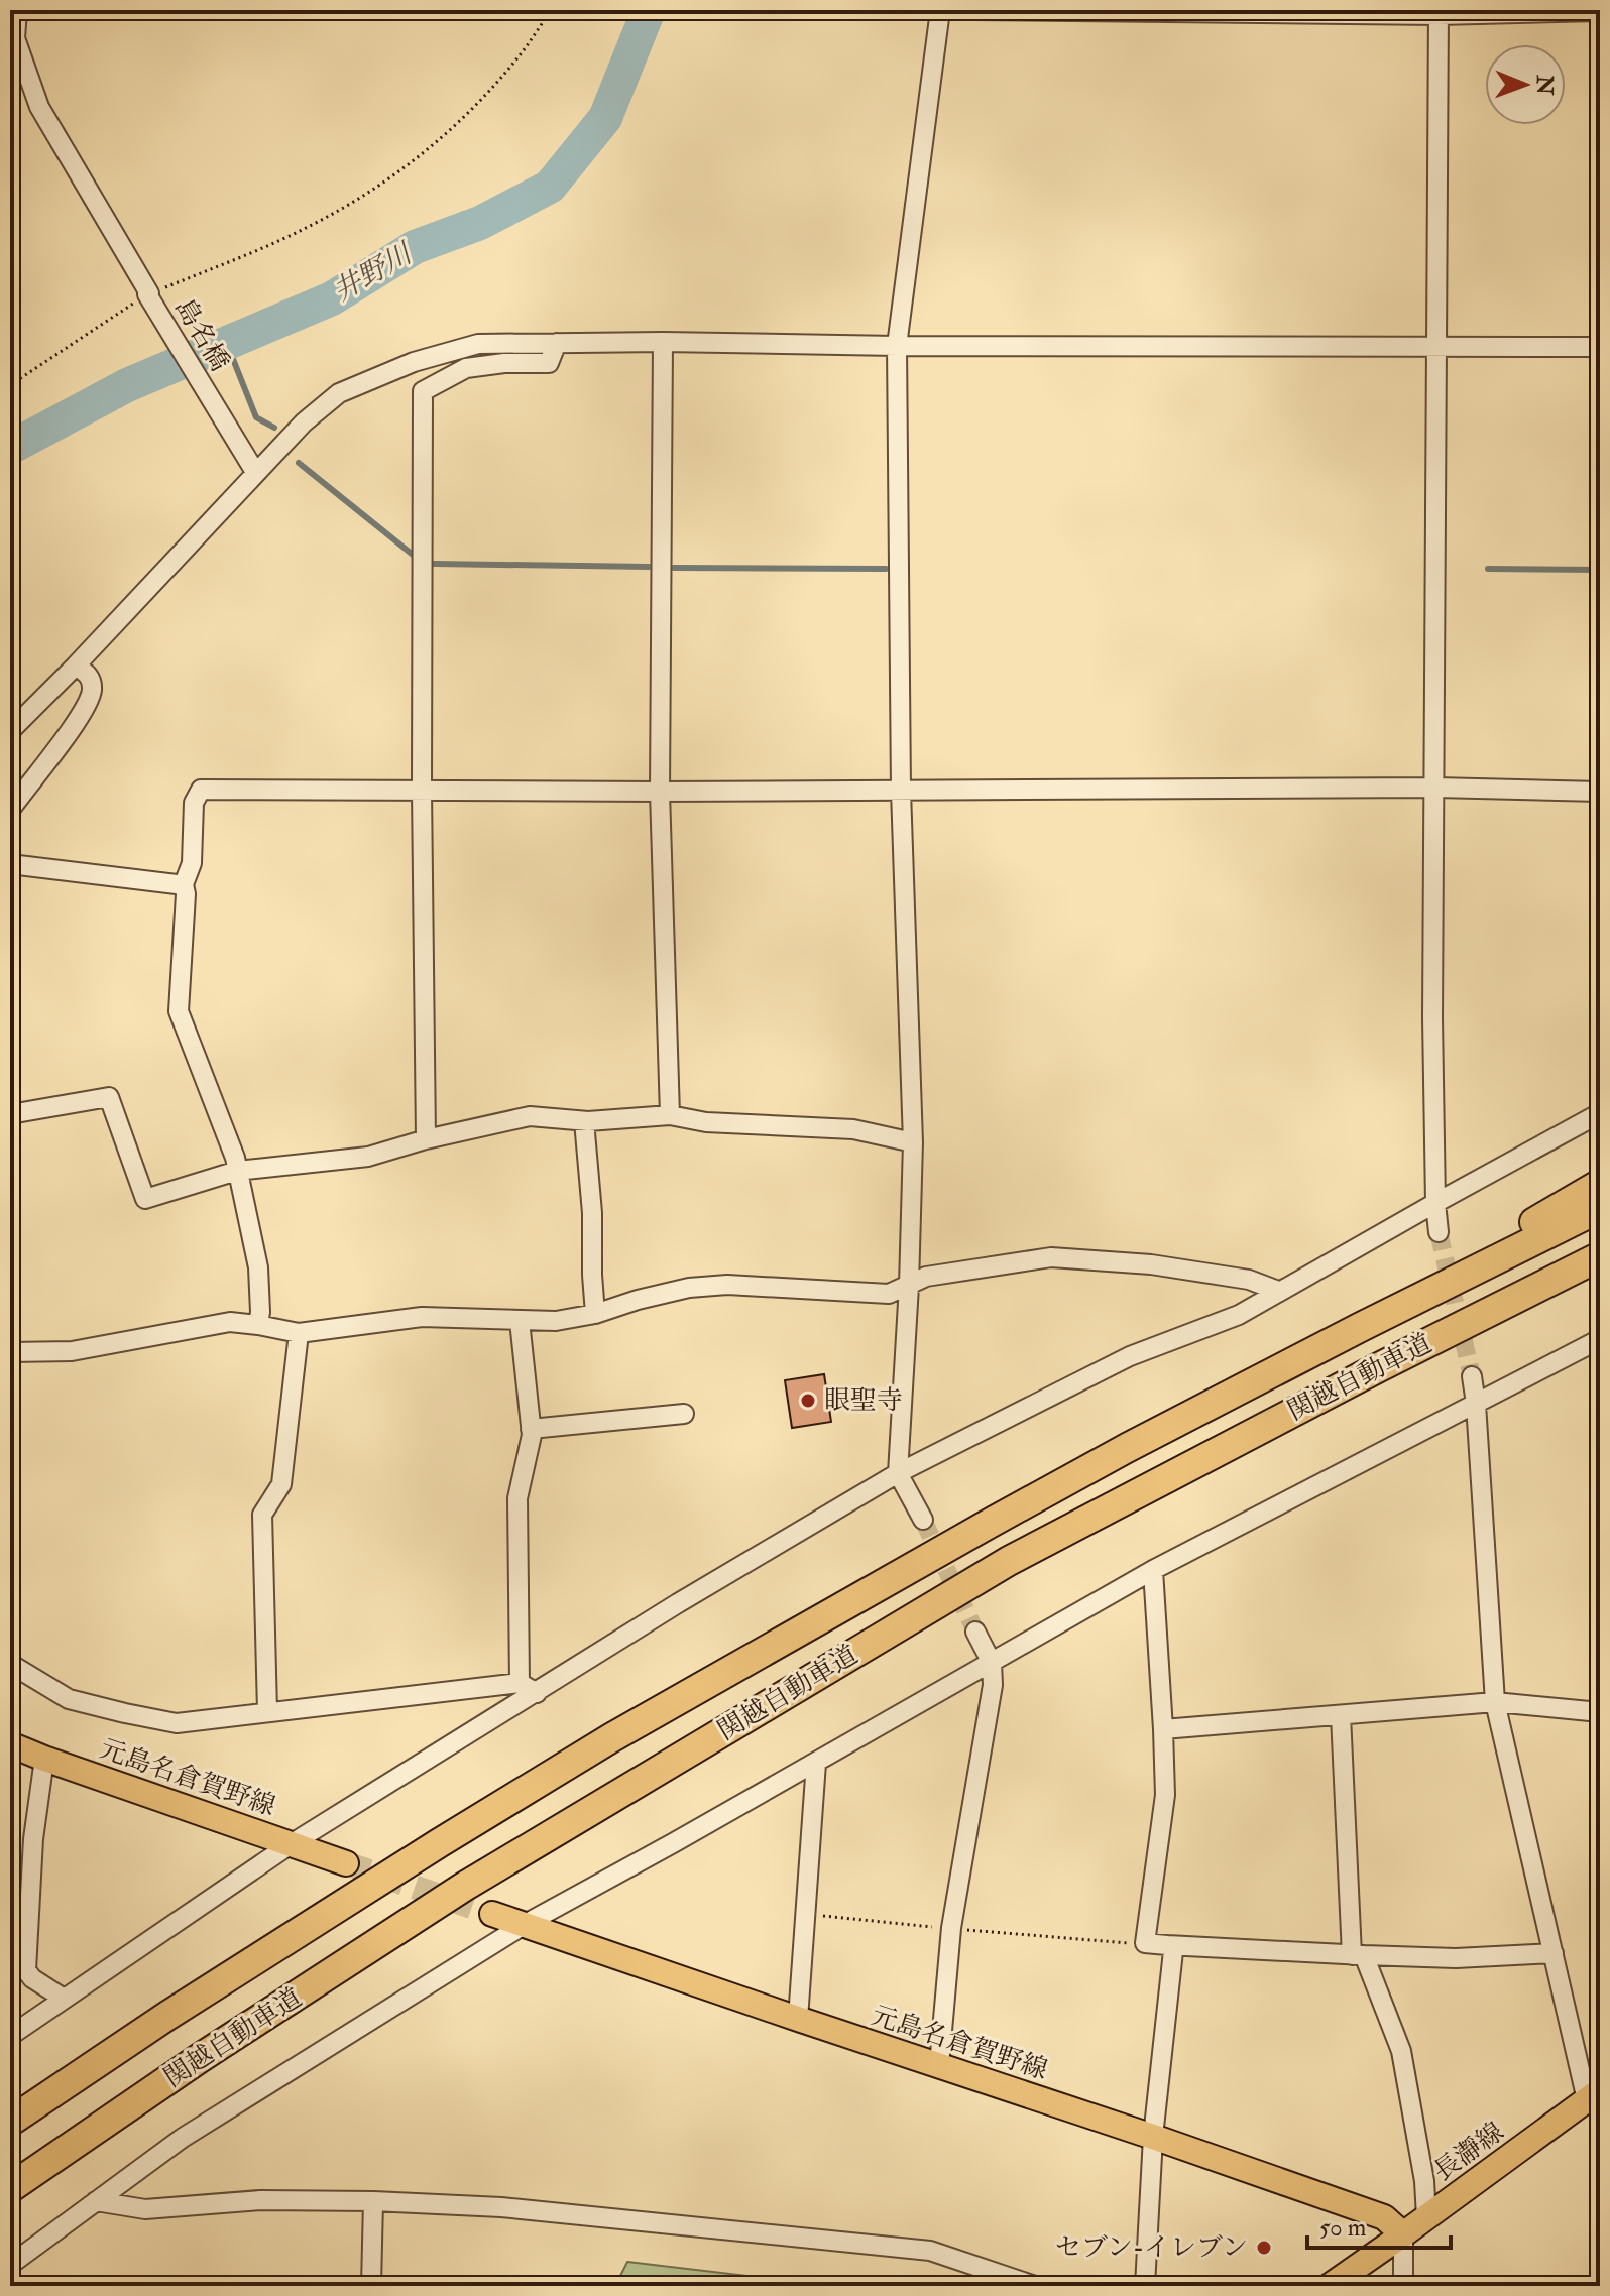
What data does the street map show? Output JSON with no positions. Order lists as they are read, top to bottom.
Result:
{
  "streets": {
    "highway": ["関越自動車道"],
    "main road": ["元島名倉賀野線", "長瀞線"],
    "street": ["島名橋"]
  },
  "crossings": [
    ["元島名倉賀野線", "長瀞線"]
  ],
  "water": ["井野川"],
  "places": ["眼聖寺", "セブン-イレブン"],
  "scale_bar": "50 m",
  "north": "right"
}
